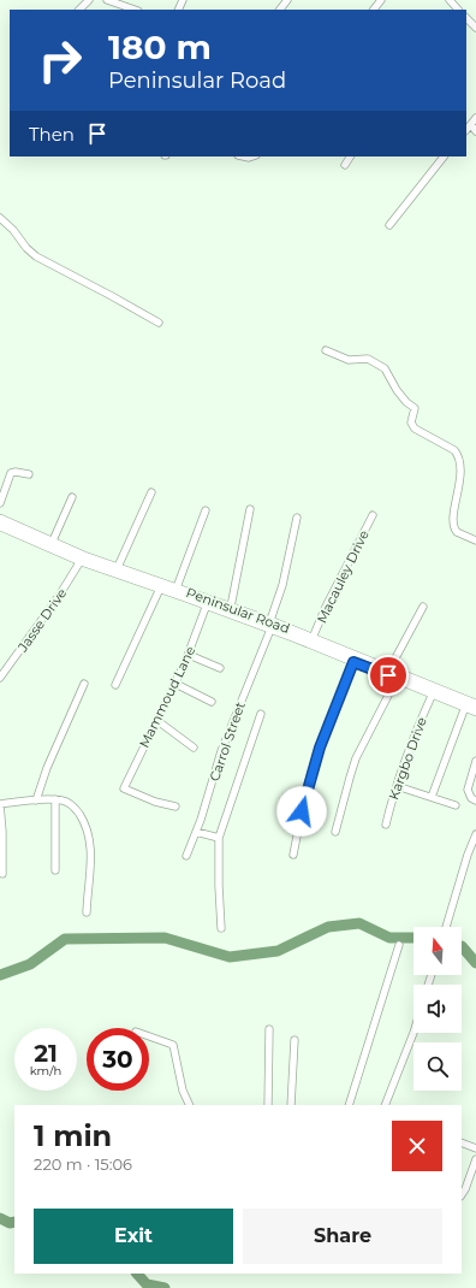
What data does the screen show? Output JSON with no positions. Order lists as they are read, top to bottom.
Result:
{
  "streets": {
    "main road": ["Peninsular Road"],
    "street": [
      "Macauley Drive",
      "Jasse Drive",
      "Mammoud Lane",
      "Carrol Street",
      "Kargbo Drive"
    ]
  },
  "crossings": [
    ["Macauley Drive", "Peninsular Road"],
    ["Peninsular Road", "Jasse Drive"],
    ["Peninsular Road", "Mammoud Lane"],
    ["Peninsular Road", "Carrol Street"],
    ["Peninsular Road", "Kargbo Drive"]
  ],
  "north": "top",
  "page": {
    "turn": ["180 m", "Peninsular Road"],
    "then": "Then",
    "speed": "21 km/h",
    "limit": "30",
    "heading": ["1 min", "220 m · 15:06"],
    "buttons": ["Exit", "Share"]
  }
}
